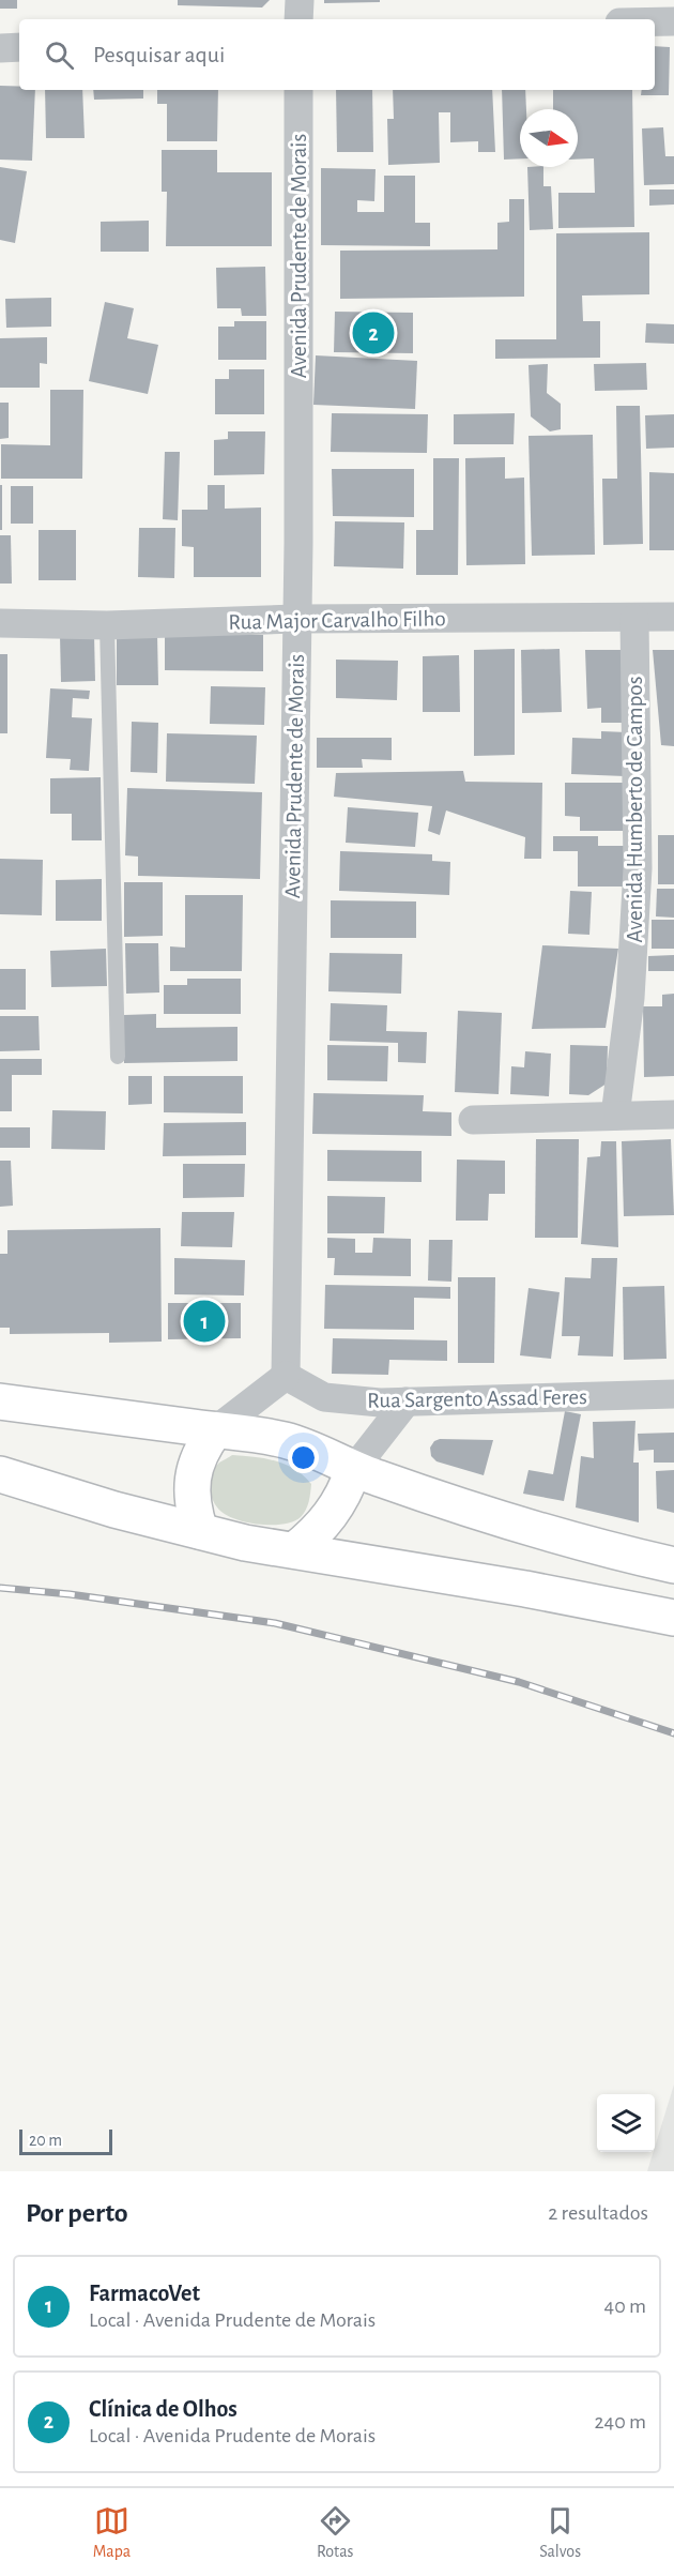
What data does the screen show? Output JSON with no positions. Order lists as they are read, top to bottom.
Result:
{
  "streets": {
    "street": [
      "Avenida Prudente de Morais",
      "Rua Major Carvalho Filho",
      "Avenida Humberto de Campos",
      "Rua Sargento Assad Feres"
    ]
  },
  "crossings": [
    ["Avenida Prudente de Morais", "Rua Major Carvalho Filho"],
    ["Avenida Prudente de Morais", "Rua Sargento Assad Feres"],
    ["Rua Major Carvalho Filho", "Avenida Humberto de Campos"]
  ],
  "scale_bar": "20 m",
  "north": "right",
  "page": {
    "search": "Pesquisar aqui",
    "pins": ["2", "1"],
    "scale": "20 m",
    "heading": ["Por perto", "2 resultados"],
    "list": [
      {
        "mark": "1",
        "name": "FarmacoVet",
        "note": "Local · Avenida Prudente de Morais",
        "value": "40 m"
      },
      {
        "mark": "2",
        "name": "Clínica de Olhos",
        "note": "Local · Avenida Prudente de Morais",
        "value": "240 m"
      }
    ],
    "nav": ["Mapa", "Rotas", "Salvos"]
  }
}
